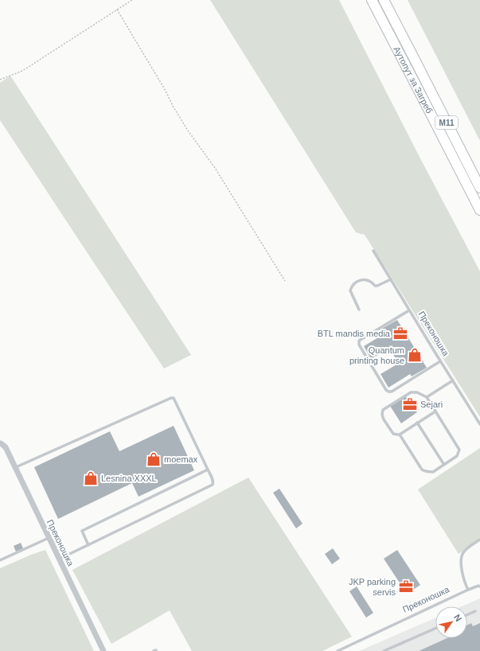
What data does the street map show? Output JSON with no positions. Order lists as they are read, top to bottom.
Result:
{
  "streets": {
    "highway": ["Аутопут за Загреб", "M11"],
    "street": ["Преконошка"]
  },
  "places": {
    "office": ["BTL mandis media", "Sejari", "JKP parking servis"],
    "shop": ["Quantum printing house", "moemax", "Lesnina XXXL"]
  },
  "north": "top right"
}
